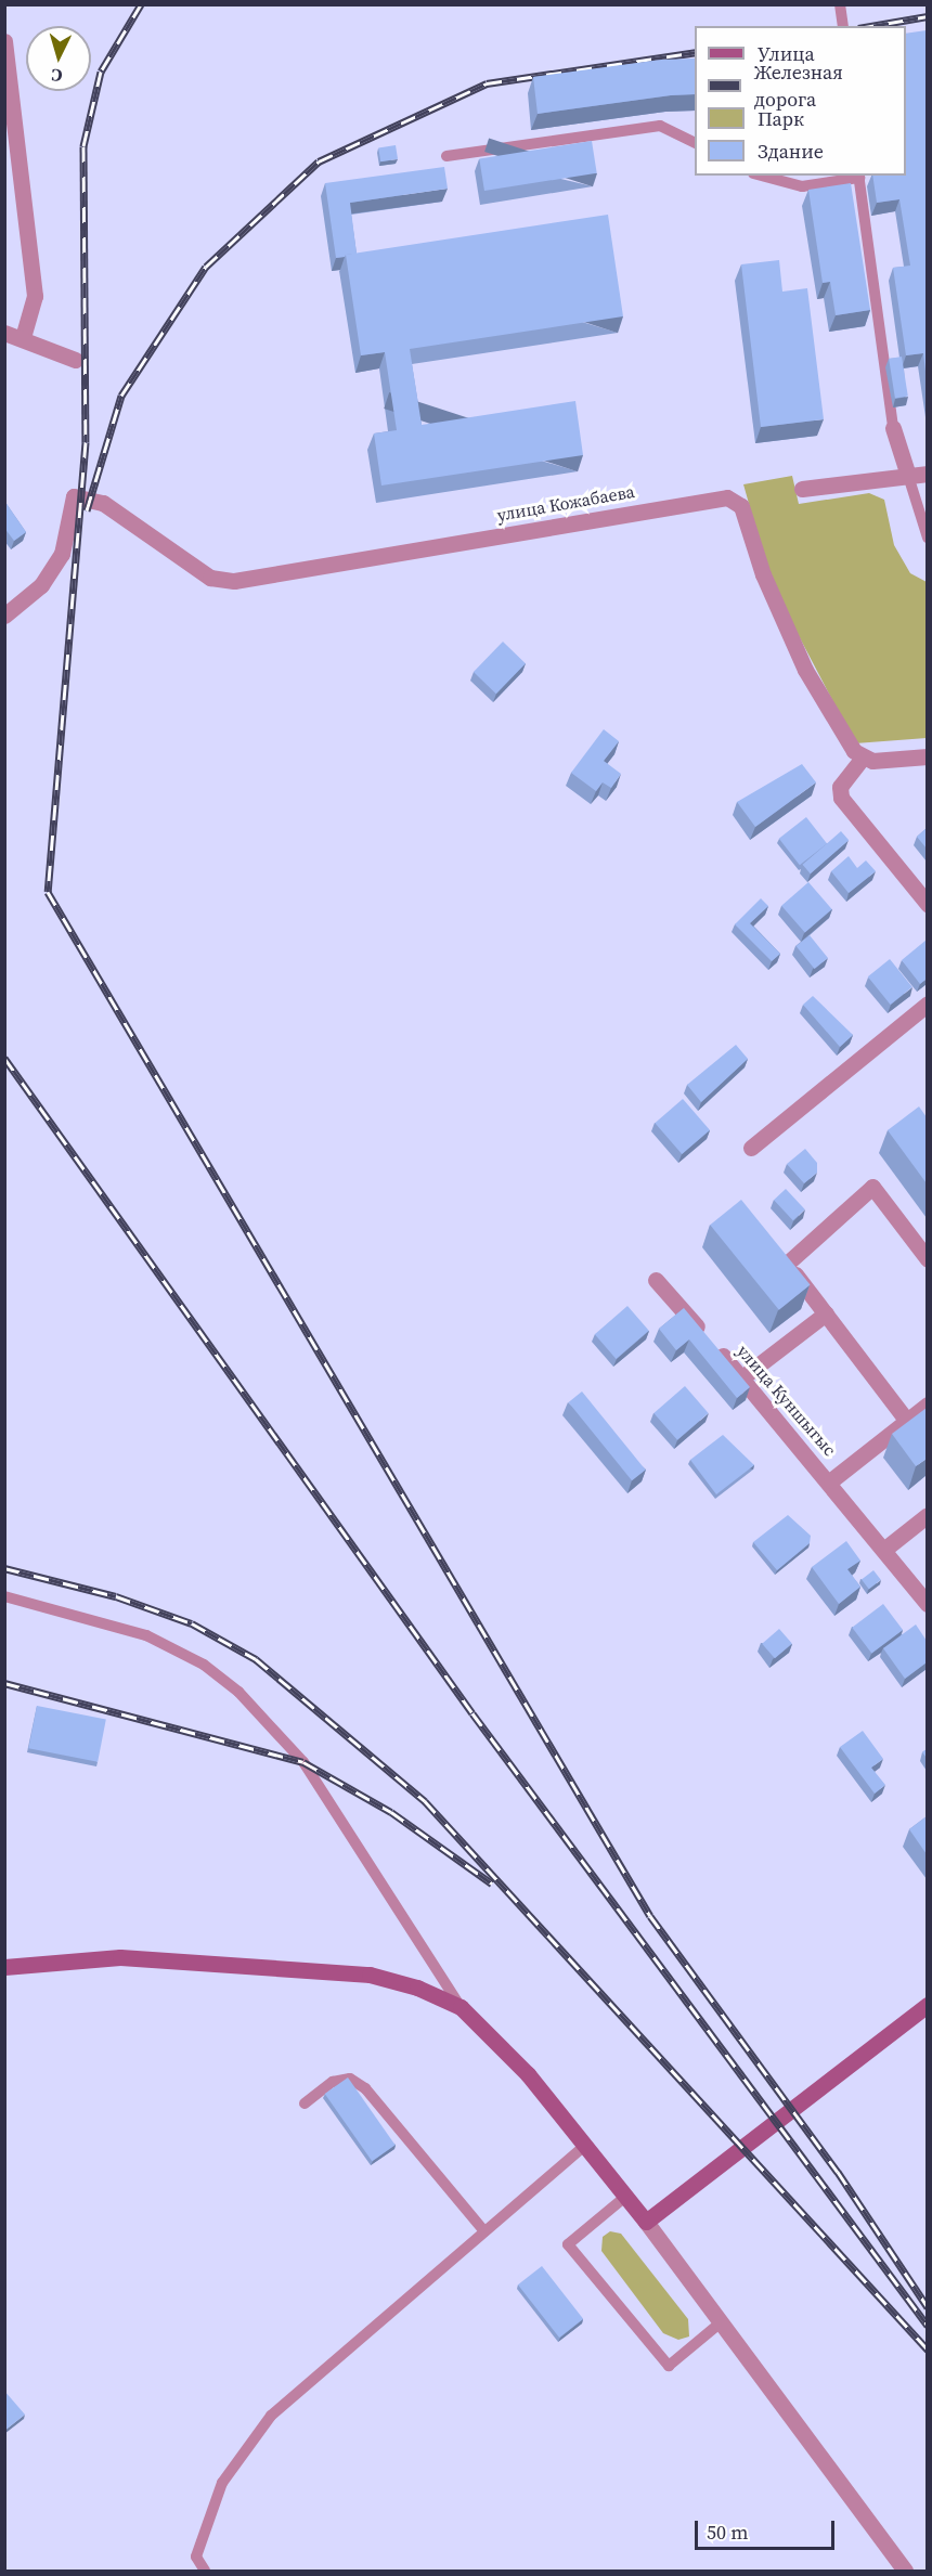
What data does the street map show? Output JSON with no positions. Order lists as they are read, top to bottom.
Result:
{
  "streets": {
    "street": ["улица Кожабаева", "улица Куншыгыс"]
  },
  "legend": [
    "Улица",
    "Железная дорога",
    "Парк",
    "Здание"
  ],
  "scale_bar": "50 m",
  "north": "bottom"
}
